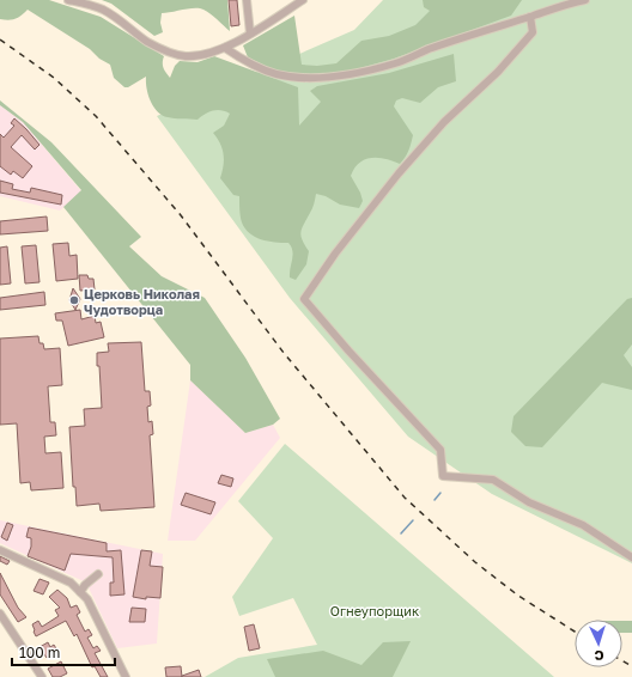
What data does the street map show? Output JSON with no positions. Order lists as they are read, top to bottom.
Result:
{
  "parks": ["Огнеупорщик"],
  "places": ["Церковь Николая Чудотворца"],
  "scale_bar": "100 m",
  "north": "bottom"
}
